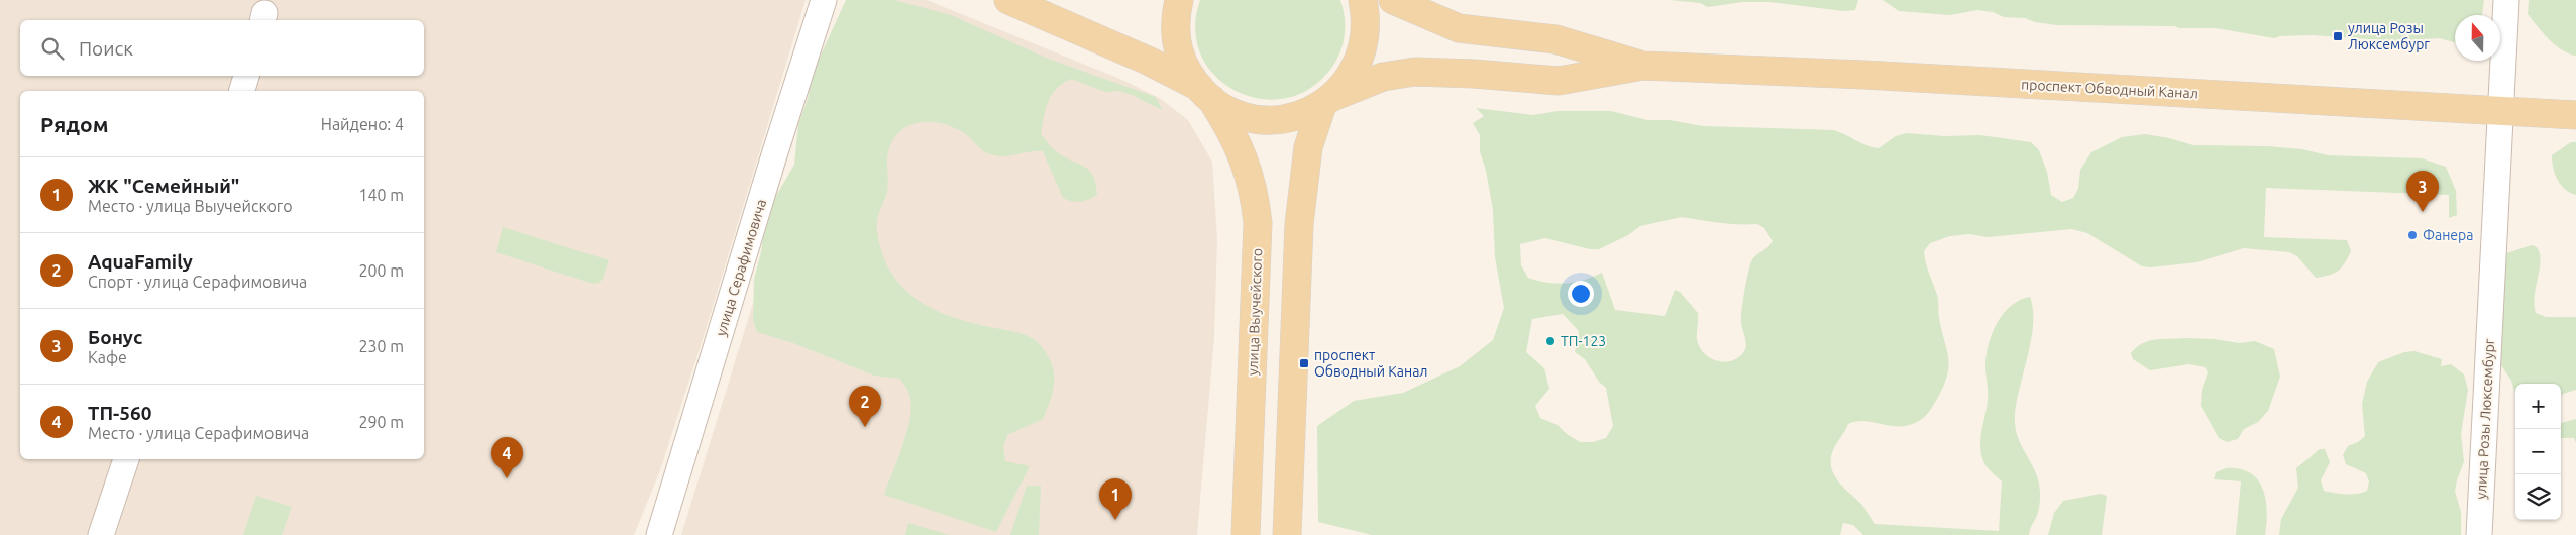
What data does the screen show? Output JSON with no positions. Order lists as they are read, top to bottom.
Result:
{
  "streets": {
    "main road": ["проспект Обводный Канал", "улица Выучейского"],
    "street": ["улица Серафимовича", "улица Розы Люксембург"]
  },
  "crossings": [
    ["проспект Обводный Канал", "улица Выучейского"],
    ["проспект Обводный Канал", "улица Розы Люксембург"]
  ],
  "places": {
    "transit": ["улица Розы Люксембург", "проспект Обводный Канал"],
    "other": ["Фанера", "ТП-123"]
  },
  "north": "top",
  "page": {
    "search": "Поиск",
    "heading": ["Рядом", "Найдено: 4"],
    "list": [
      {
        "mark": "1",
        "name": "ЖК \"Семейный\"",
        "note": "Место · улица Выучейского",
        "value": "140 m"
      },
      {
        "mark": "2",
        "name": "AquaFamily",
        "note": "Спорт · улица Серафимовича",
        "value": "200 m"
      },
      {
        "mark": "3",
        "name": "Бонус",
        "note": "Кафе",
        "value": "230 m"
      },
      {
        "mark": "4",
        "name": "ТП-560",
        "note": "Место · улица Серафимовича",
        "value": "290 m"
      }
    ],
    "pins": [
      "3",
      "2",
      "4",
      "1"
    ],
    "map_buttons": ["+", "−"]
  }
}
